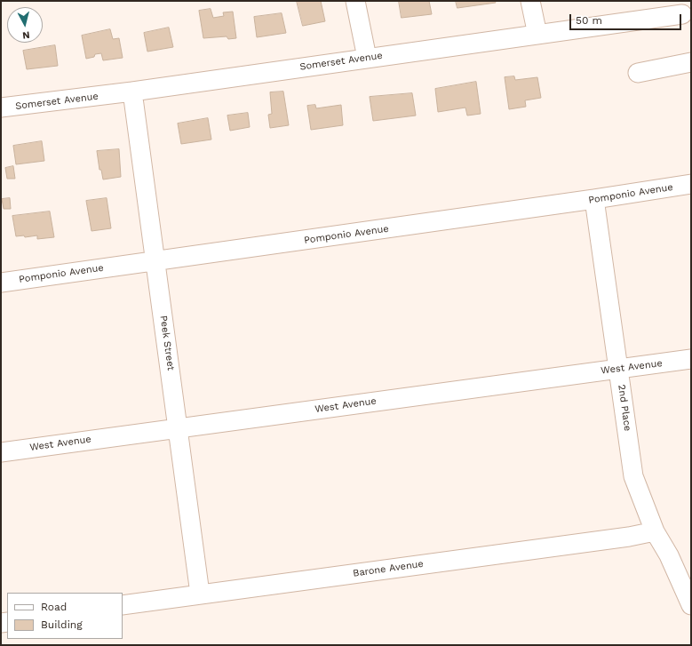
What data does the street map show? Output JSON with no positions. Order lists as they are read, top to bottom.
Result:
{
  "streets": {
    "street": [
      "Somerset Avenue",
      "Pomponio Avenue",
      "Peek Street",
      "West Avenue",
      "2nd Place",
      "Barone Avenue"
    ]
  },
  "crossings": [
    ["Somerset Avenue", "Peek Street"],
    ["Pomponio Avenue", "Peek Street"],
    ["Pomponio Avenue", "2nd Place"],
    ["Peek Street", "West Avenue"],
    ["Peek Street", "Barone Avenue"],
    ["West Avenue", "2nd Place"],
    ["2nd Place", "Barone Avenue"]
  ],
  "legend": ["Road", "Building"],
  "scale_bar": "50 m",
  "north": "bottom"
}
